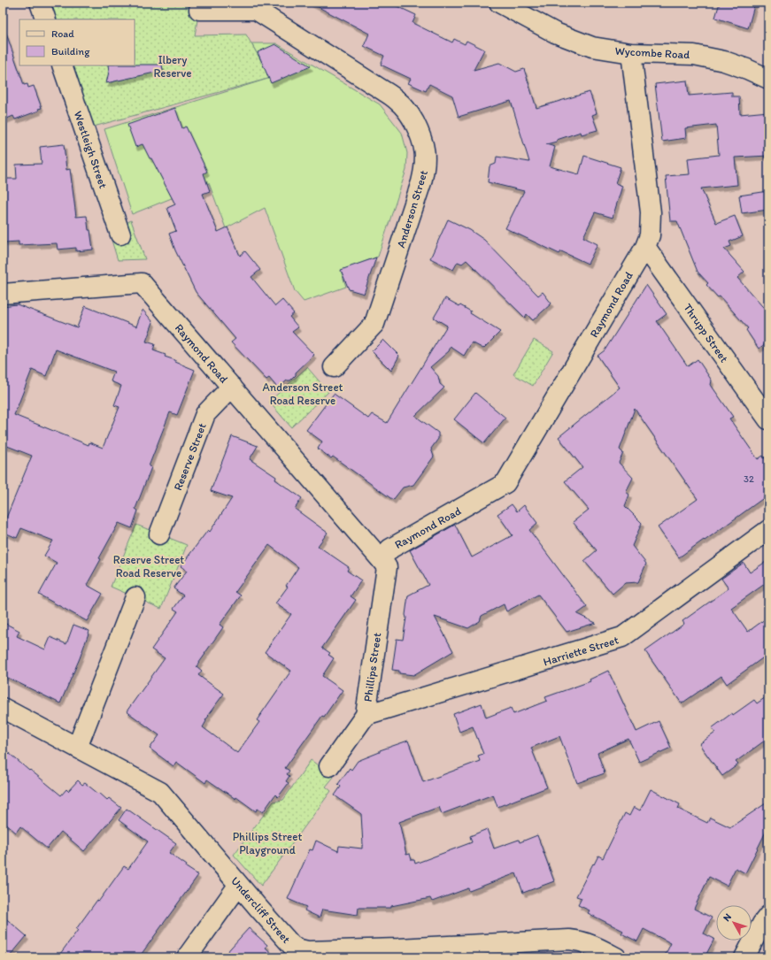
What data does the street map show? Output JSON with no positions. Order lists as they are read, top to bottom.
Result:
{
  "streets": {
    "street": [
      "Wycombe Road",
      "Westleigh Street",
      "Anderson Street",
      "Raymond Road",
      "Thrupp Street",
      "Reserve Street",
      "Harriette Street",
      "Phillips Street",
      "Undercliff Street"
    ]
  },
  "crossings": [
    ["Wycombe Road", "Raymond Road"],
    ["Raymond Road", "Thrupp Street"],
    ["Raymond Road", "Reserve Street"],
    ["Raymond Road", "Phillips Street"],
    ["Harriette Street", "Phillips Street"]
  ],
  "parks": [
    "Ilbery Reserve",
    "Anderson Street Road Reserve",
    "Reserve Street Road Reserve",
    "Phillips Street Playground"
  ],
  "house_numbers": ["32"],
  "legend": ["Road", "Building"],
  "north": "top left"
}
